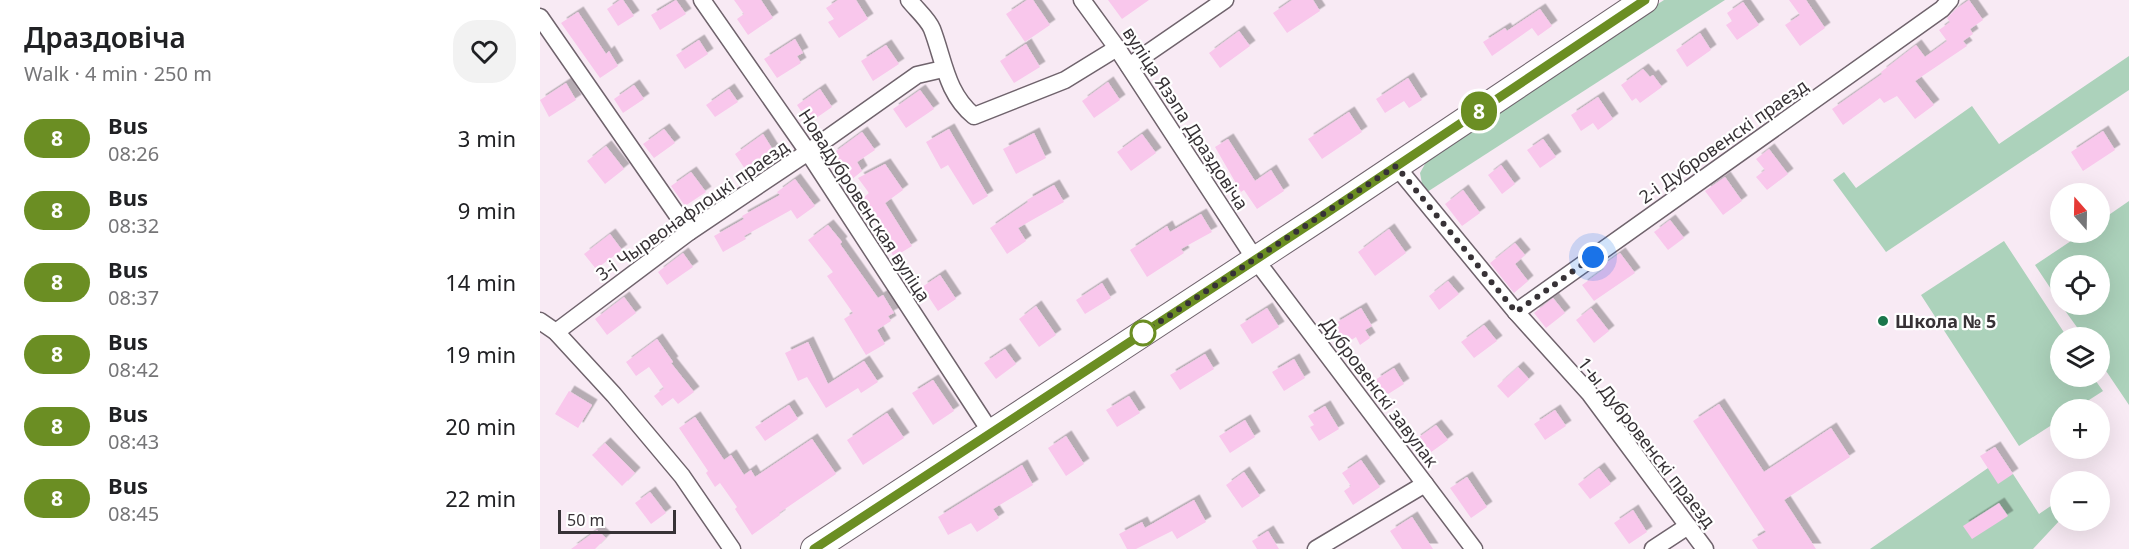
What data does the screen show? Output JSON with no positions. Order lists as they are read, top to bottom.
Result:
{
  "streets": {
    "street": [
      "вуліца Язэпа Драздовіча",
      "2-і Дубровенскі праезд",
      "Новадубровенская вуліца",
      "3-і Чырвонафлоцкі праезд",
      "Дубровенскі завулак",
      "1-ы Дубровенскі праезд"
    ]
  },
  "crossings": [
    ["вуліца Язэпа Драздовіча", "Дубровенскі завулак"],
    ["2-і Дубровенскі праезд", "1-ы Дубровенскі праезд"],
    ["Новадубровенская вуліца", "3-і Чырвонафлоцкі праезд"]
  ],
  "places": ["Школа № 5"],
  "lines": ["bus line 8"],
  "scale_bar": "50 m",
  "north": "top",
  "page": {
    "heading": ["Драздовіча", "Walk · 4 min · 250 m"],
    "on_map": "8",
    "list": [
      {
        "mark": "8",
        "name": "Bus",
        "note": "08:26",
        "value": "3 min"
      },
      {
        "mark": "8",
        "name": "Bus",
        "note": "08:32",
        "value": "9 min"
      },
      {
        "mark": "8",
        "name": "Bus",
        "note": "08:37",
        "value": "14 min"
      },
      {
        "mark": "8",
        "name": "Bus",
        "note": "08:42",
        "value": "19 min"
      },
      {
        "mark": "8",
        "name": "Bus",
        "note": "08:43",
        "value": "20 min"
      },
      {
        "mark": "8",
        "name": "Bus",
        "note": "08:45",
        "value": "22 min"
      }
    ],
    "map_buttons": ["+", "−"],
    "scale": "50 m"
  }
}
